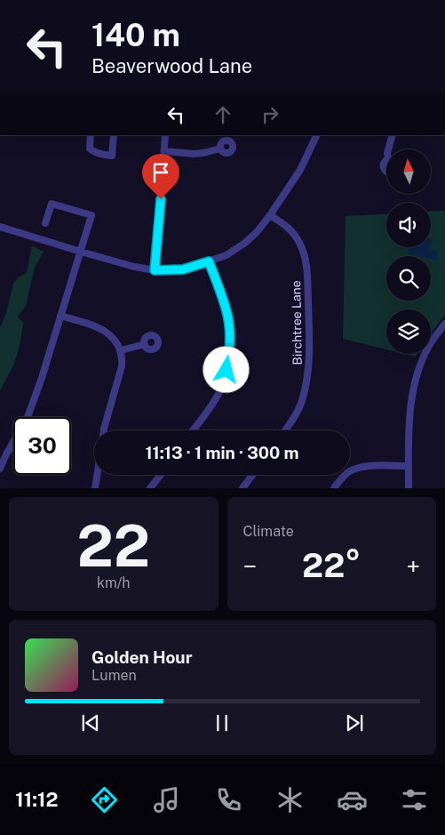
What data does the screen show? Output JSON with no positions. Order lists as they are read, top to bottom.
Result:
{
  "streets": {
    "street": ["Birchtree Lane"]
  },
  "north": "top",
  "page": {
    "turn": ["140 m", "Beaverwood Lane"],
    "limit": "30",
    "trip": "11:13 · 1 min · 300 m",
    "tile": [
      ["22", "km/h"],
      "Climate"
    ],
    "heat": ["−", "22°", "+"],
    "song": ["Golden Hour", "Lumen"],
    "tabs": "11:12"
  }
}
